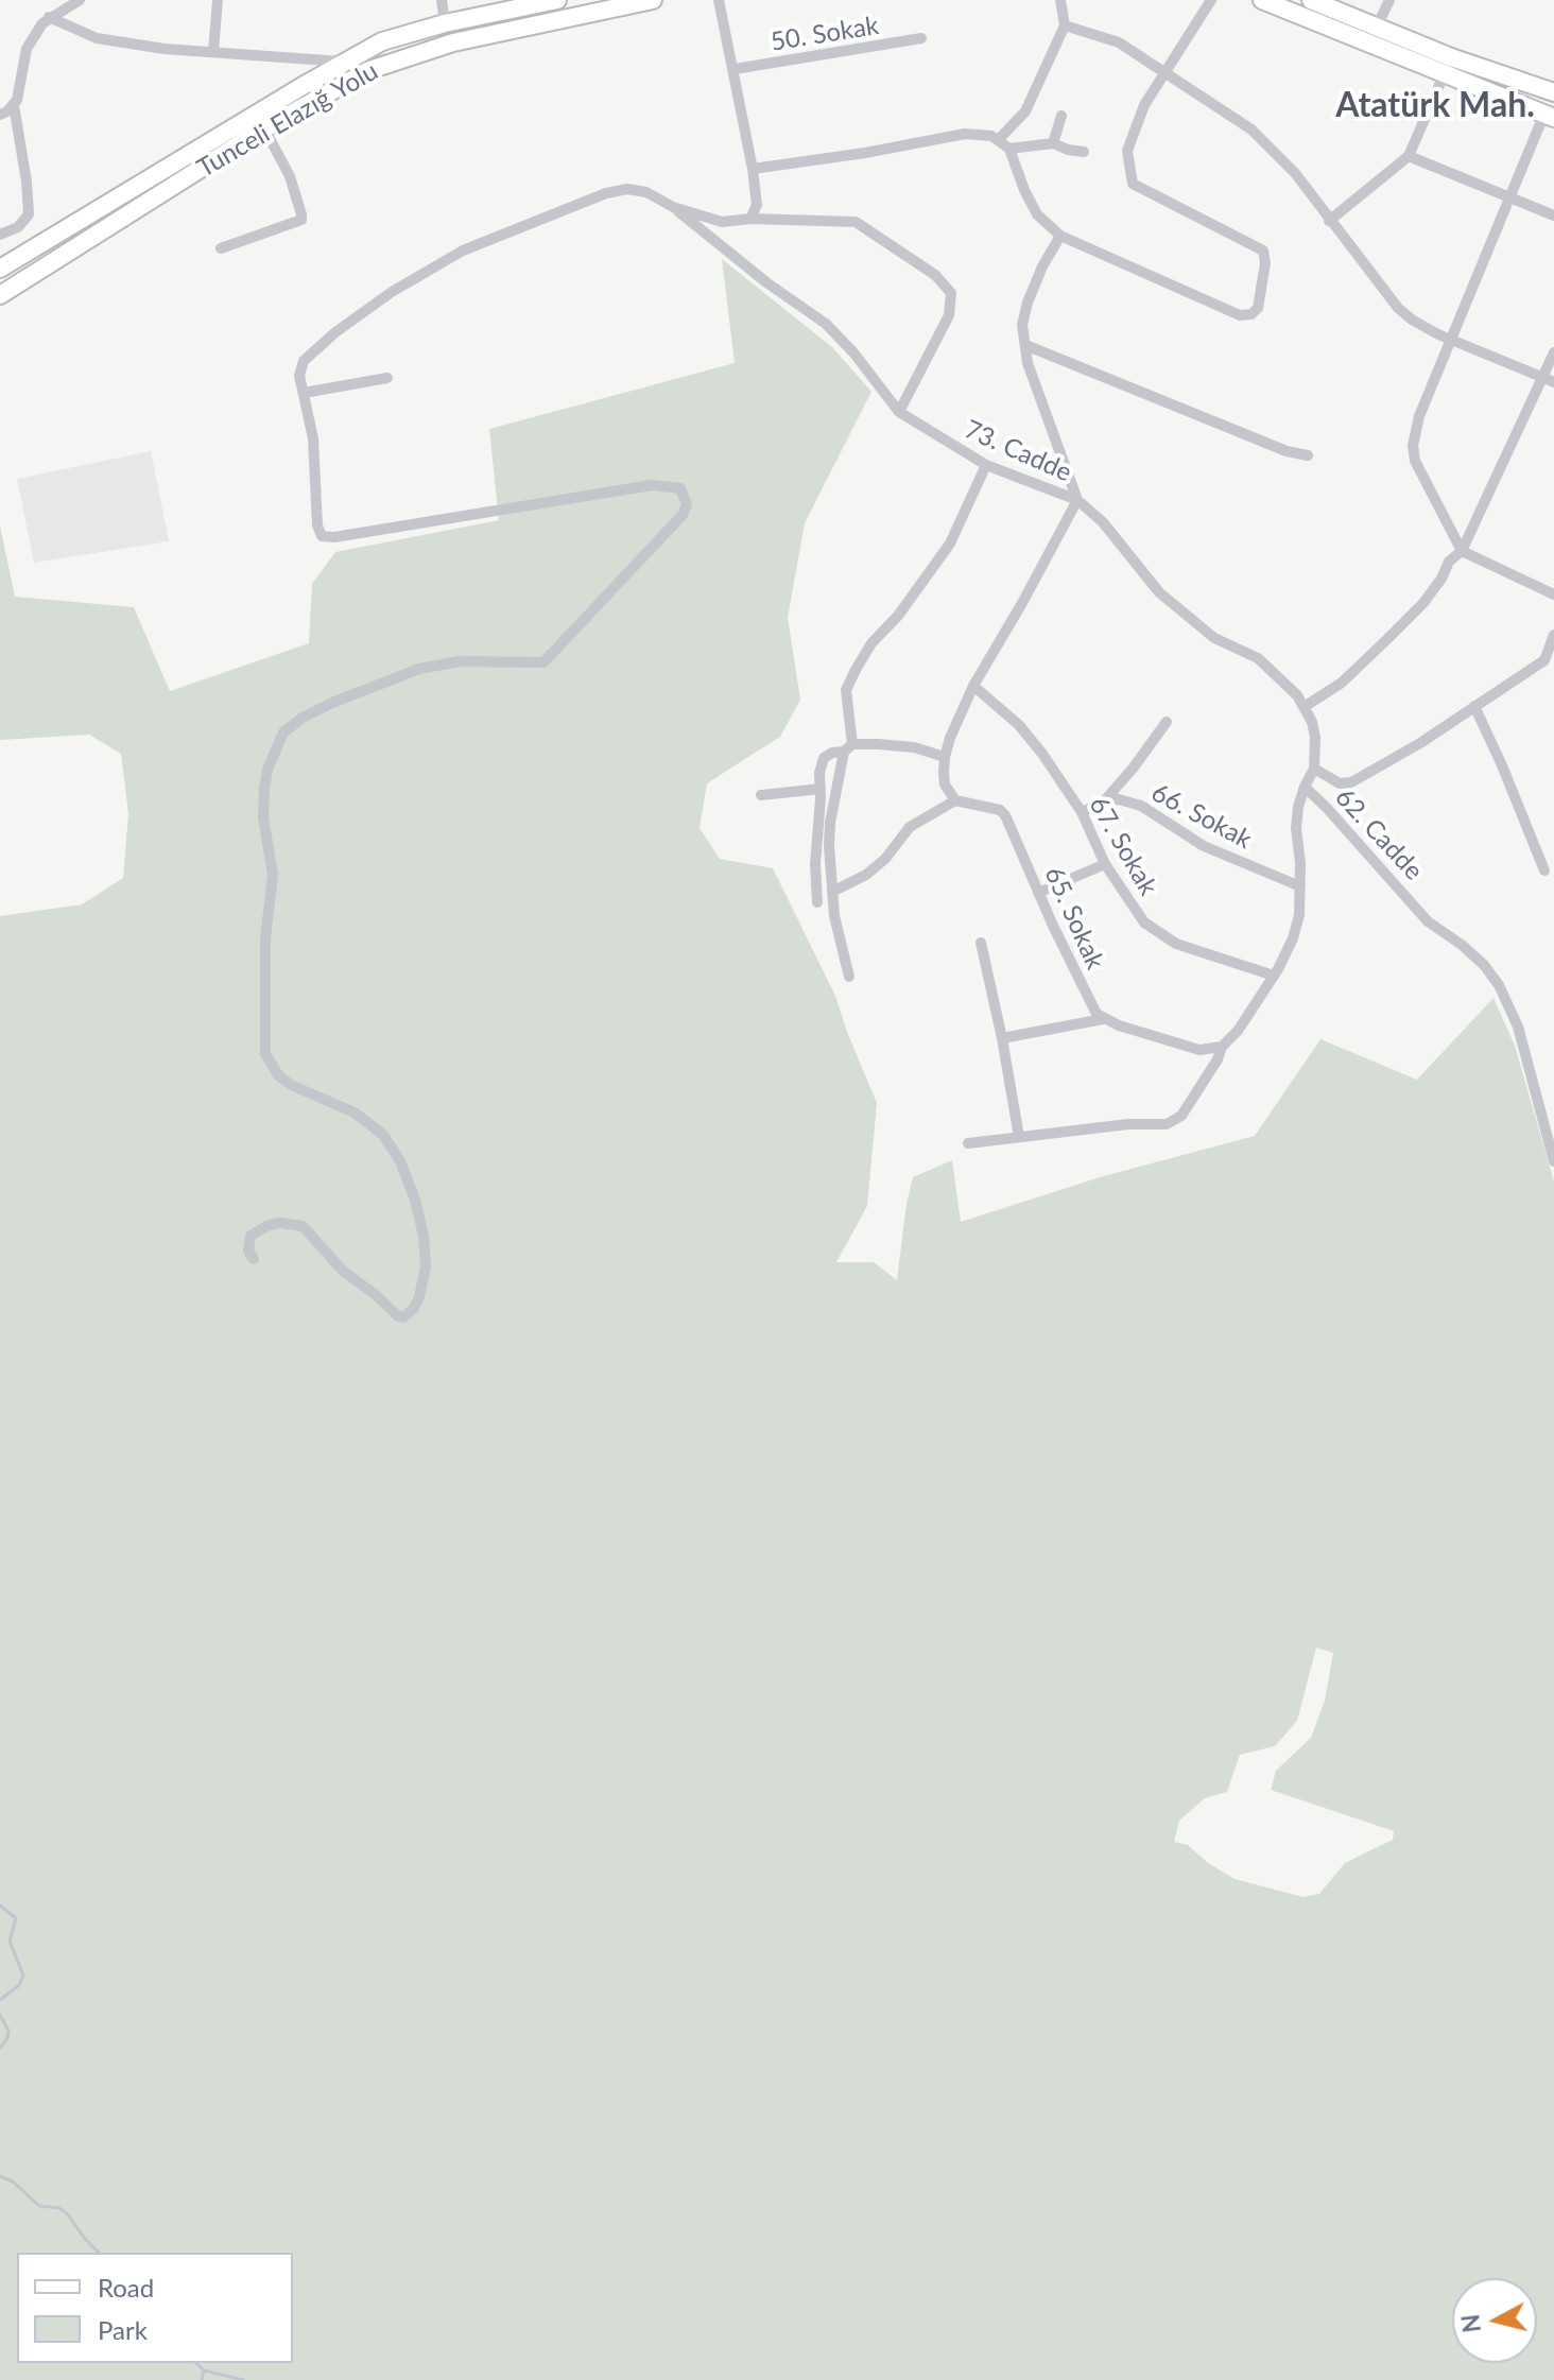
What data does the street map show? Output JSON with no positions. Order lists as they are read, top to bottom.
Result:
{
  "streets": {
    "main road": ["Tunceli Elazığ Yolu"],
    "street": [
      "50. Sokak",
      "73. Cadde",
      "66. Sokak",
      "62. Cadde",
      "67. Sokak",
      "65. Sokak"
    ]
  },
  "crossings": [
    ["73. Cadde", "62. Cadde"]
  ],
  "districts": ["Atatürk Mah."],
  "legend": ["Road", "Park"],
  "north": "left"
}
